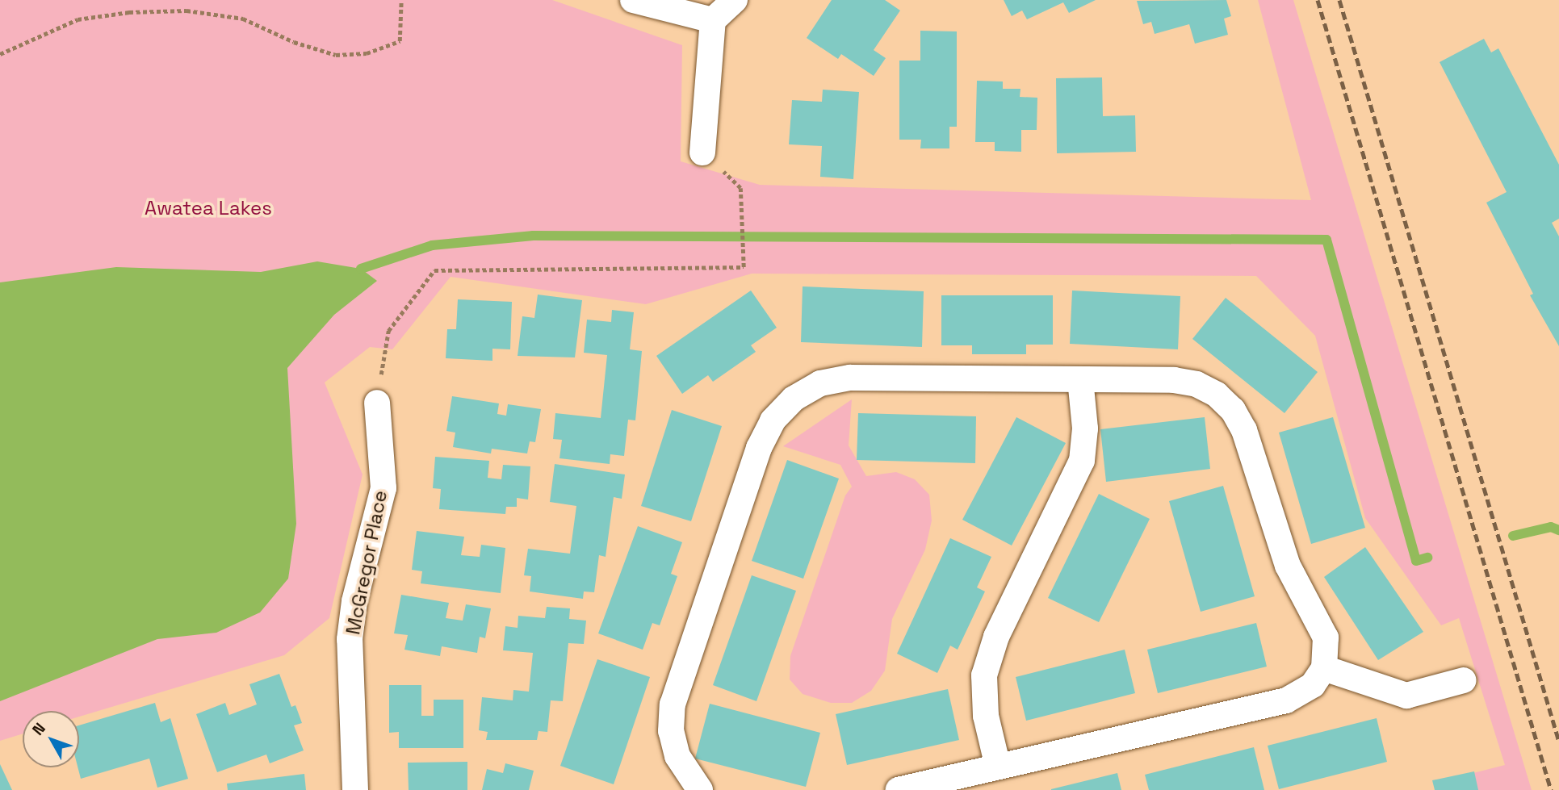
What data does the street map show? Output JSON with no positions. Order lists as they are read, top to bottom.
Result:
{
  "streets": {
    "street": ["McGregor Place"]
  },
  "parks": ["Awatea Lakes"],
  "north": "top left"
}
